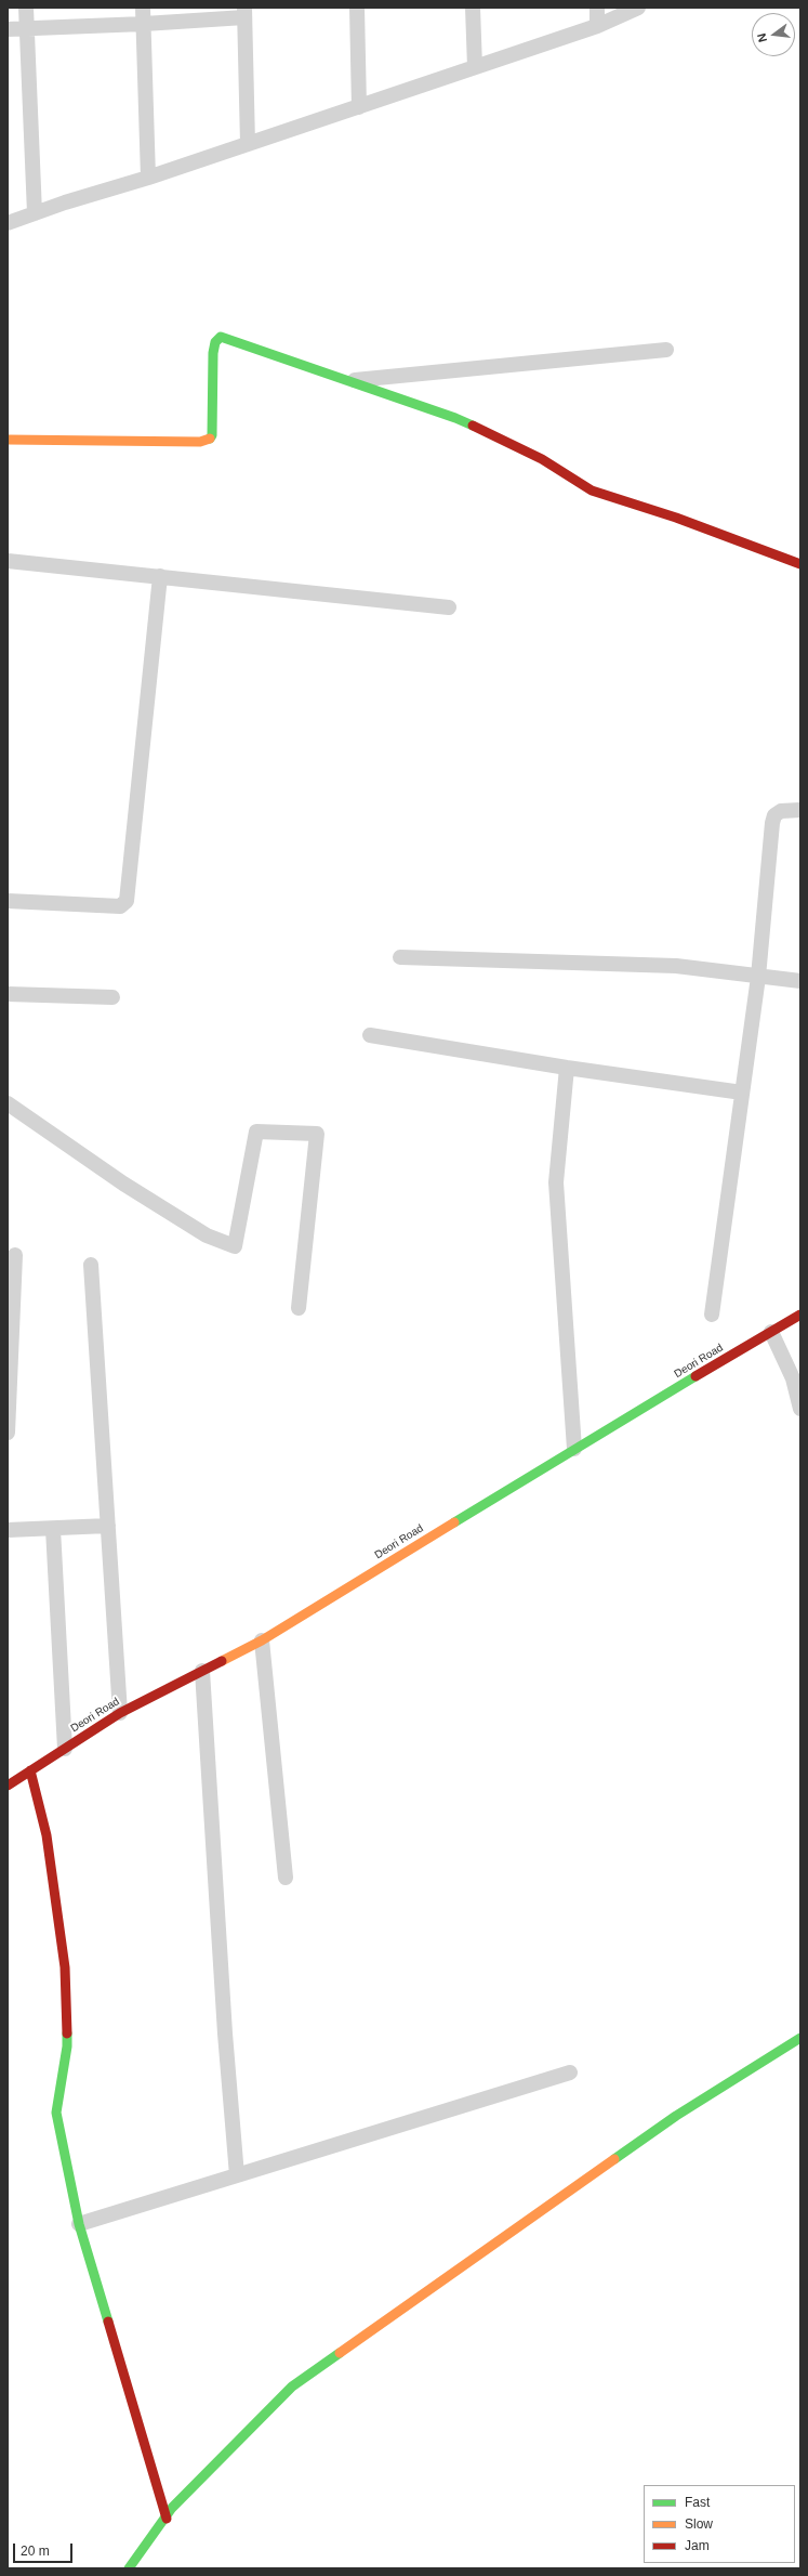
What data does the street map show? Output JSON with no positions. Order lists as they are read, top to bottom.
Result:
{
  "streets": {
    "street": ["Deori Road"]
  },
  "legend": ["Fast", "Slow", "Jam"],
  "scale_bar": "20 m",
  "north": "left"
}
